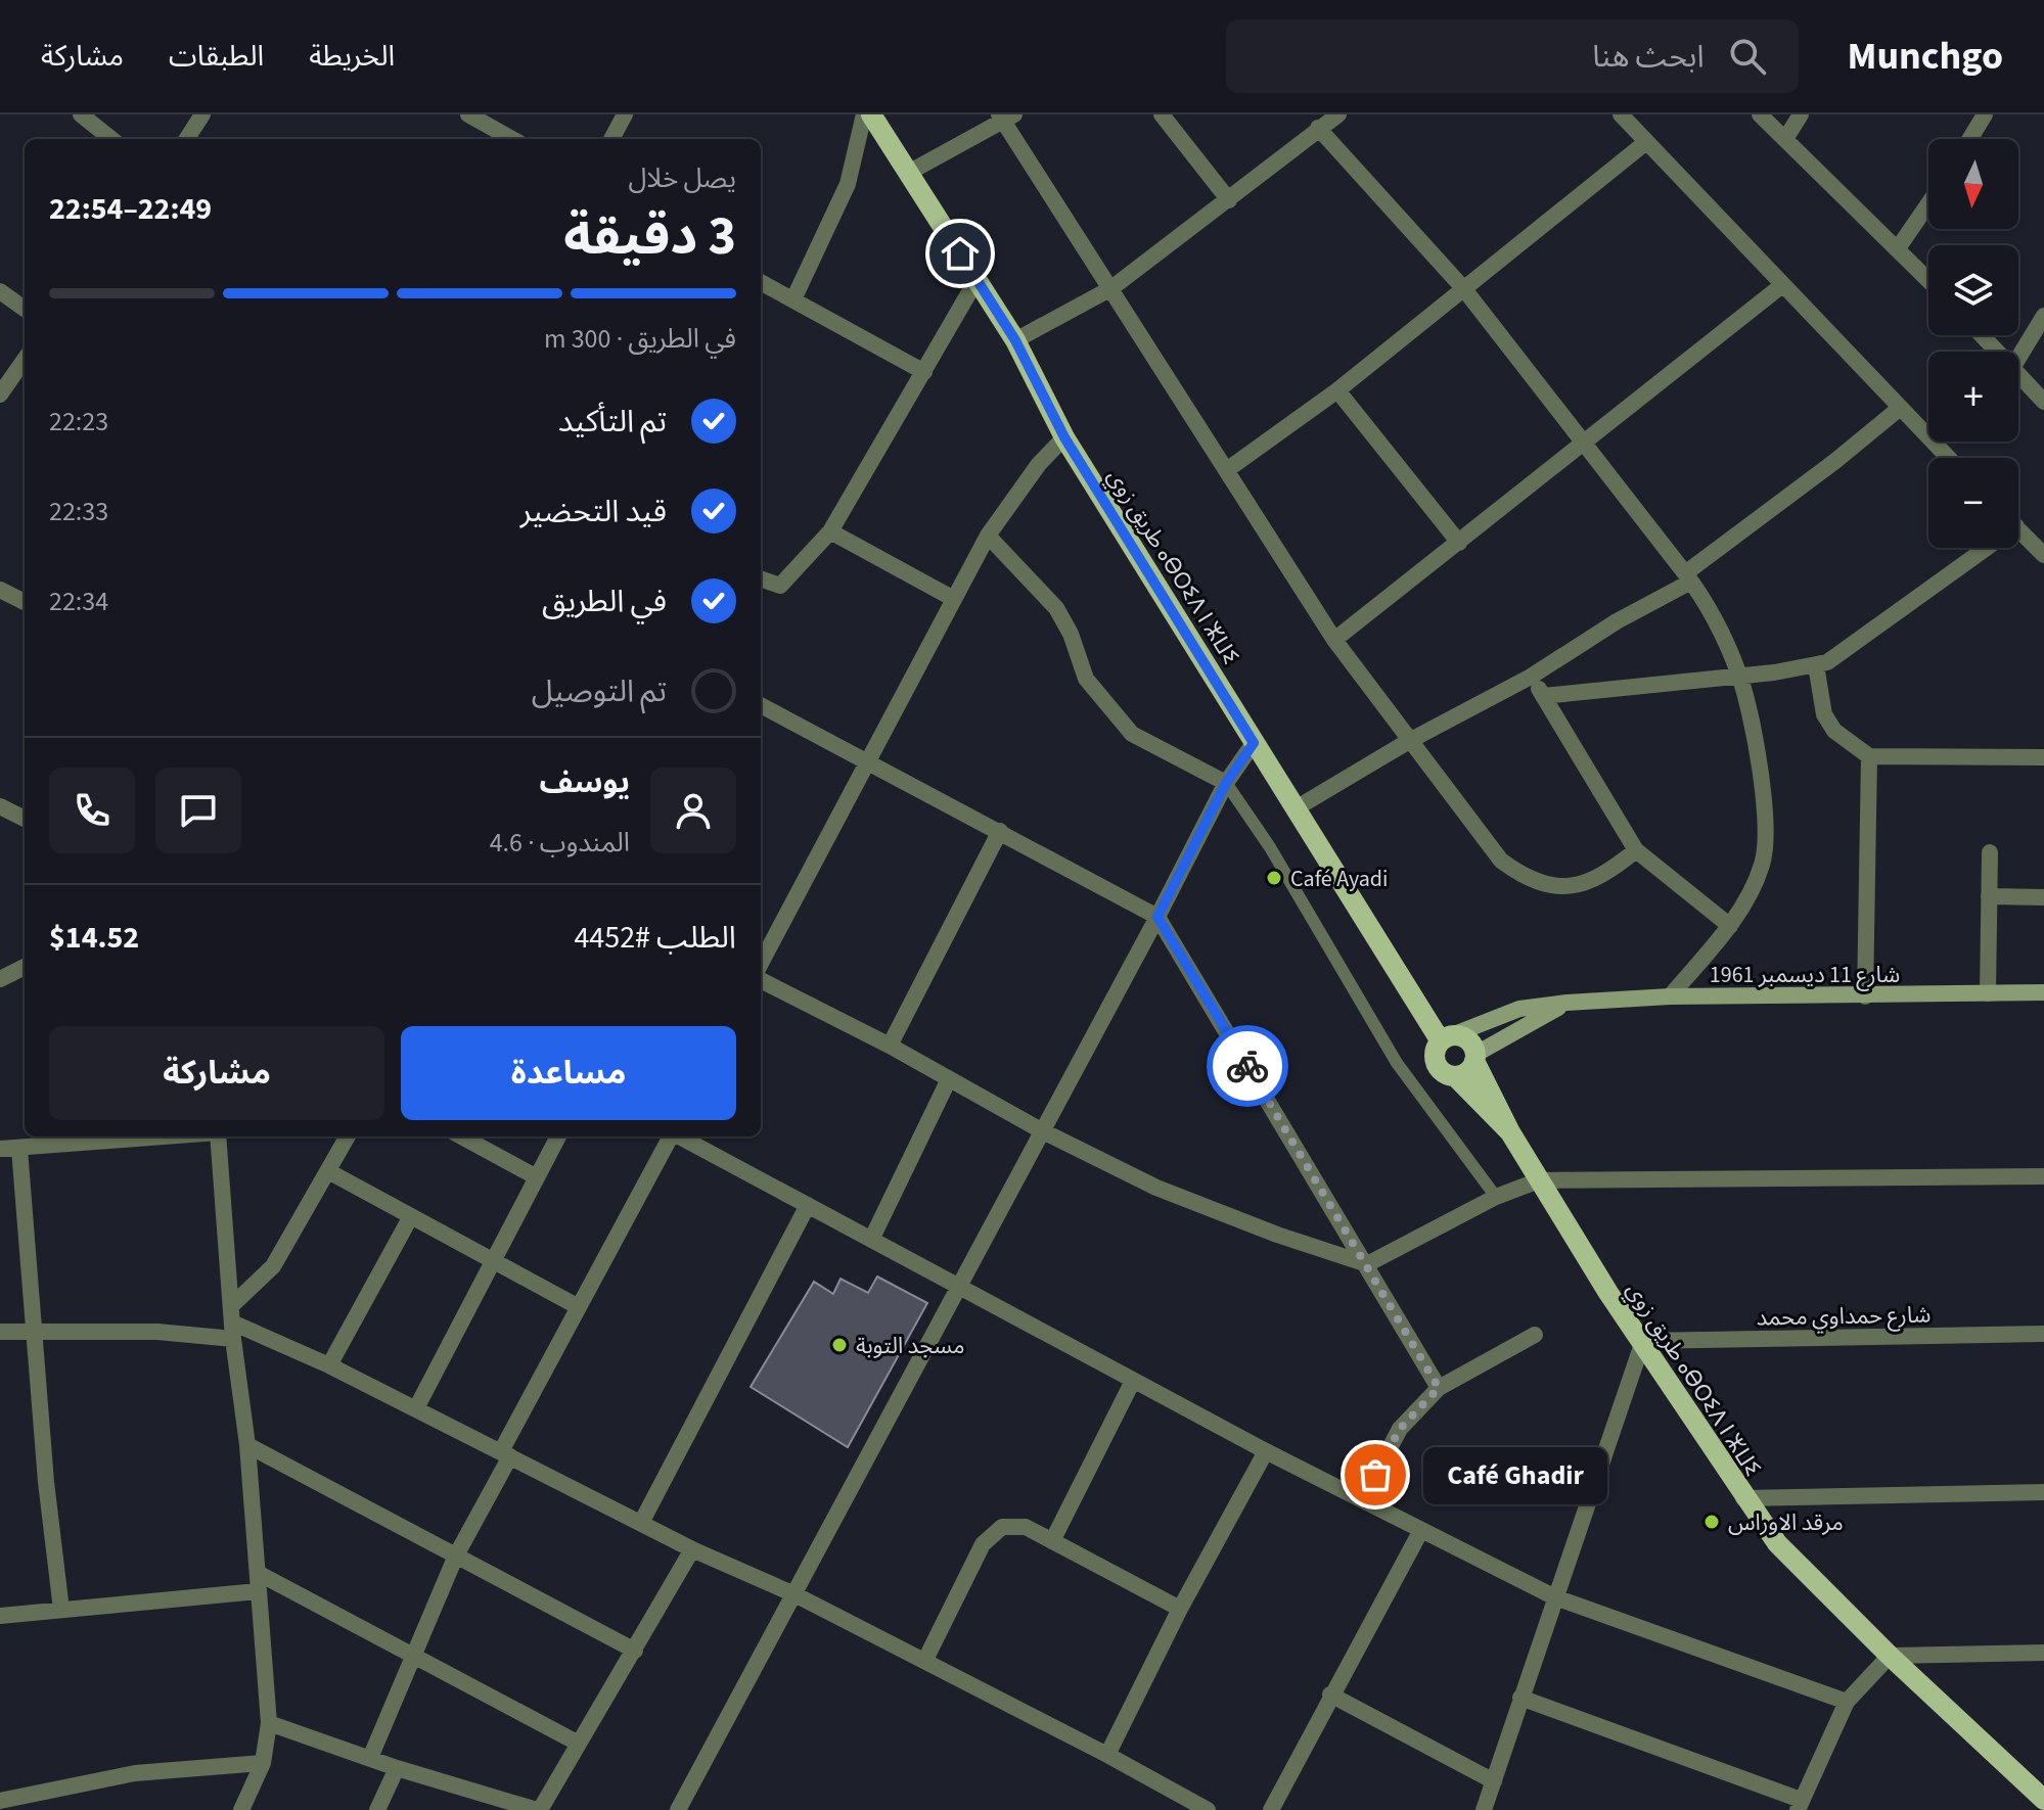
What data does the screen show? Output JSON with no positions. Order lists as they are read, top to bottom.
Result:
{
  "streets": {
    "main road": ["طريق زوي ⴰⴱⵔⵉⴷ ⵏ ⵣⵡⵉ", "شارع 11 ديسمبر 1961"],
    "street": ["شارع حمداوي محمد"]
  },
  "crossings": [
    ["طريق زوي ⴰⴱⵔⵉⴷ ⵏ ⵣⵡⵉ", "شارع 11 ديسمبر 1961"],
    ["طريق زوي ⴰⴱⵔⵉⴷ ⵏ ⵣⵡⵉ", "شارع حمداوي محمد"]
  ],
  "places": [
    "Café Ayadi",
    "مسجد التوبة",
    "Café Ghadir",
    "مرقد الاوراس"
  ],
  "north": "bottom",
  "page": {
    "header": "Munchgo",
    "search": "ابحث هنا",
    "nav": ["الخريطة", "الطبقات", "مشاركة"],
    "map_buttons": ["+", "−"],
    "heading": ["3 دقيقة", "يصل خلال", "22:49–22:54"],
    "panel": [
      "يوسف",
      "المندوب · 4.6",
      "الطلب #4452",
      "$14.52"
    ],
    "bar": "في الطريق · 300 m",
    "list": [
      ["تم التأكيد", "22:23"],
      ["قيد التحضير", "22:33"],
      ["في الطريق", "22:34"],
      "تم التوصيل"
    ],
    "buttons": ["مساعدة", "مشاركة"],
    "bubble": "Café Ghadir"
  }
}
